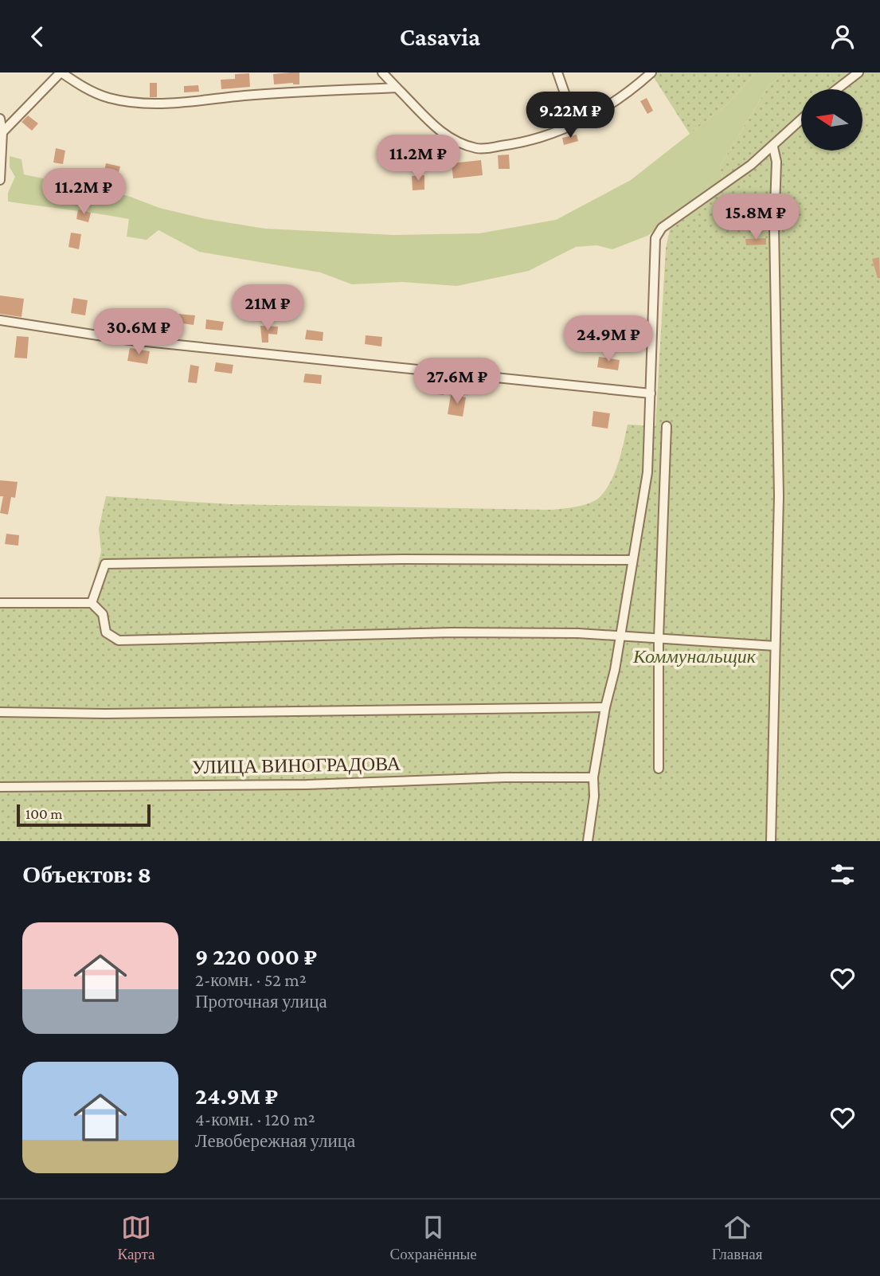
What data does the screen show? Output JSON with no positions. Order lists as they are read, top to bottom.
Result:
{
  "streets": {
    "street": ["УЛИЦА ВИНОГРАДОВА"]
  },
  "parks": ["Коммунальщик"],
  "scale_bar": "100 m",
  "north": "left",
  "page": {
    "header": "Casavia",
    "price": [
      "9.22M ₽",
      "11.2M ₽",
      "11.2M ₽",
      "15.8M ₽",
      "21M ₽",
      "30.6M ₽",
      "24.9M ₽",
      "27.6M ₽"
    ],
    "scale": "100 m",
    "heading": "Объектов: 8",
    "list": [
      {
        "name": "9 220 000 ₽",
        "note": "2-комн. · 52 m² · Проточная улица"
      },
      {
        "name": "24.9M ₽",
        "note": "4-комн. · 120 m² · Левобережная улица"
      }
    ],
    "tabs": ["Карта", "Сохранённые", "Главная"]
  }
}
